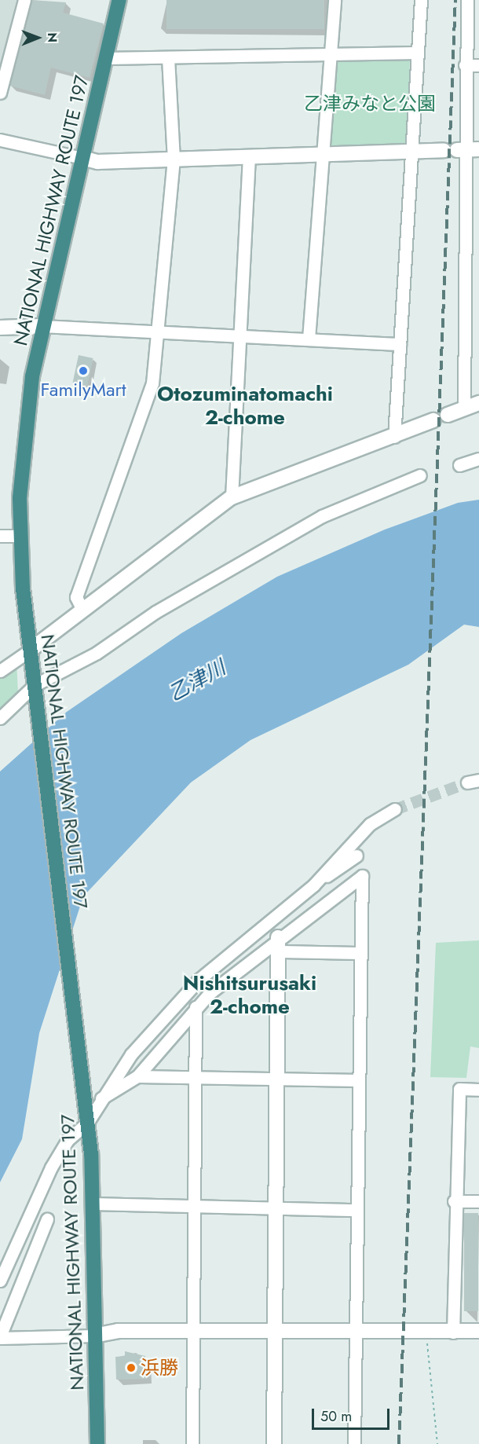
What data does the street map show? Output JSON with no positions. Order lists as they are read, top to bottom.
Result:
{
  "streets": {
    "highway": ["NATIONAL HIGHWAY ROUTE 197"]
  },
  "districts": ["Otozuminatomachi 2-chome", "Nishitsurusaki 2-chome"],
  "water": ["乙津川"],
  "parks": ["乙津みなと公園"],
  "places": ["FamilyMart", "浜勝"],
  "scale_bar": "50 m",
  "north": "right"
}
